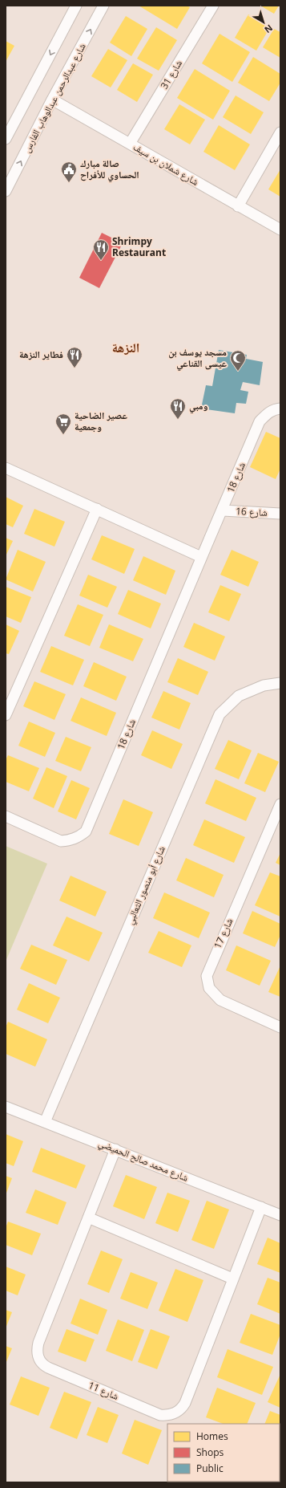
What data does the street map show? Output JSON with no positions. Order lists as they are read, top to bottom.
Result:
{
  "streets": {
    "street": [
      "شارع 31",
      "شارع عبدالرحمن عبدالوهاب الفارس",
      "شارع شملان بن سيف",
      "شارع 18",
      "شارع 16",
      "شارع أبو منصور الثعالبي",
      "شارع 17",
      "شارع محمد صالح الحميضي",
      "شارع 11"
    ]
  },
  "crossings": [
    ["شارع 31", "شارع شملان بن سيف"],
    ["شارع عبدالرحمن عبدالوهاب الفارس", "شارع شملان بن سيف"],
    ["شارع 18", "شارع 16"],
    ["شارع أبو منصور الثعالبي", "شارع محمد صالح الحميضي"],
    ["شارع محمد صالح الحميضي", "شارع 11"]
  ],
  "districts": ["النزهة"],
  "places": {
    "public building": ["صالة مبارك الحساوي للأفراح"],
    "restaurant": ["Shrimpy Restaurant", "فطاير النزهة", "ومبي"],
    "mosque": ["مسجد يوسف بن عيسى القناعي"],
    "supermarket": ["عصير الضاحية وجمعية"]
  },
  "legend": ["Homes", "Shops", "Public"],
  "north": "bottom right"
}
